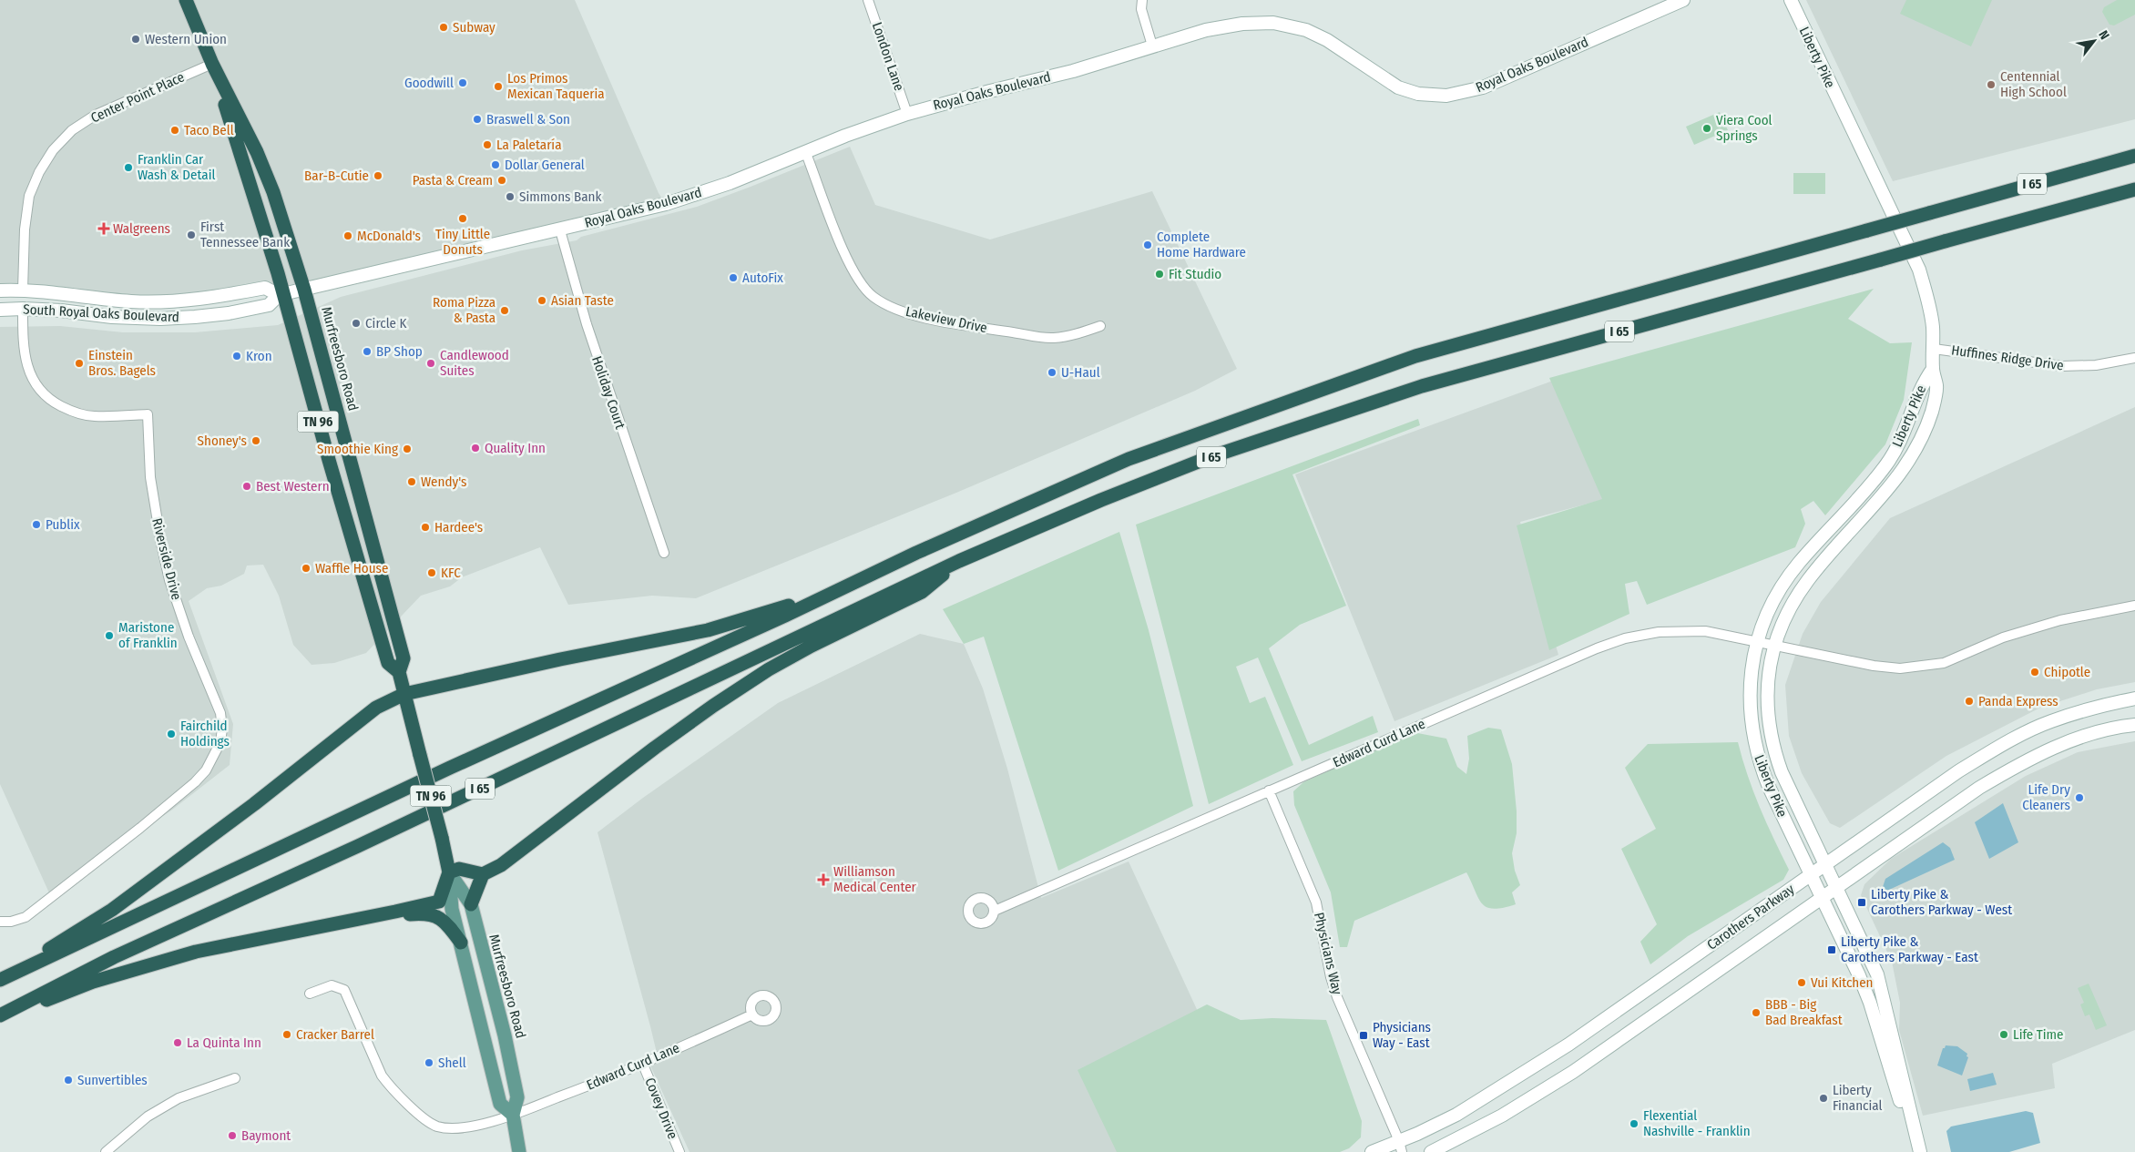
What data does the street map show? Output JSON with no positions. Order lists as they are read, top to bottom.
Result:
{
  "streets": {
    "highway": ["I 65", "Murfreesboro Road", "TN 96"],
    "main road": [
      "Liberty Pike",
      "Royal Oaks Boulevard",
      "South Royal Oaks Boulevard",
      "Carothers Parkway"
    ],
    "street": [
      "London Lane",
      "Center Point Place",
      "Lakeview Drive",
      "Huffines Ridge Drive",
      "Holiday Court",
      "Riverside Drive",
      "Edward Curd Lane",
      "Physicians Way",
      "Covey Drive"
    ]
  },
  "crossings": [
    ["London Lane", "Royal Oaks Boulevard"],
    ["Liberty Pike", "Huffines Ridge Drive"],
    ["Liberty Pike", "Edward Curd Lane"],
    ["Liberty Pike", "Carothers Parkway"],
    ["Royal Oaks Boulevard", "South Royal Oaks Boulevard"],
    ["Royal Oaks Boulevard", "Lakeview Drive"],
    ["Royal Oaks Boulevard", "Murfreesboro Road"],
    ["Royal Oaks Boulevard", "Holiday Court"],
    ["Center Point Place", "South Royal Oaks Boulevard"],
    ["Center Point Place", "Murfreesboro Road"],
    ["South Royal Oaks Boulevard", "Murfreesboro Road"],
    ["South Royal Oaks Boulevard", "Riverside Drive"],
    ["Murfreesboro Road", "Edward Curd Lane"],
    ["Edward Curd Lane", "Physicians Way"],
    ["Edward Curd Lane", "Covey Drive"],
    ["Carothers Parkway", "Physicians Way"]
  ],
  "places": {
    "other": [
      "Subway",
      "Western Union",
      "Goodwill",
      "Centennial High School",
      "Los Primos Mexican Taqueria",
      "Braswell & Son",
      "Viera Cool Springs",
      "Taco Bell",
      "La Paletaría",
      "Dollar General",
      "Franklin Car Wash & Detail",
      "Bar-B-Cutie",
      "Pasta & Cream",
      "Simmons Bank",
      "Tiny Little Donuts",
      "First Tennessee Bank",
      "McDonald's",
      "Complete Home Hardware",
      "Fit Studio",
      "AutoFix",
      "Asian Taste",
      "Roma Pizza & Pasta",
      "Circle K",
      "BP Shop",
      "Kron",
      "Einstein Bros. Bagels",
      "Candlewood Suites",
      "U-Haul",
      "Shoney's",
      "Quality Inn",
      "Smoothie King",
      "Wendy's",
      "Best Western",
      "Publix",
      "Hardee's",
      "Waffle House",
      "KFC",
      "Maristone of Franklin",
      "Chipotle",
      "Panda Express",
      "Fairchild Holdings",
      "Life Dry Cleaners",
      "Vui Kitchen",
      "BBB - Big Bad Breakfast",
      "Cracker Barrel",
      "Life Time",
      "La Quinta Inn",
      "Shell",
      "Sunvertibles",
      "Liberty Financial",
      "Flexential Nashville - Franklin",
      "Baymont"
    ],
    "health": ["Walgreens", "Williamson Medical Center"],
    "transit": ["Liberty Pike & Carothers Parkway - West", "Liberty Pike & Carothers Parkway - East", "Physicians Way - East"]
  },
  "north": "top right"
}
